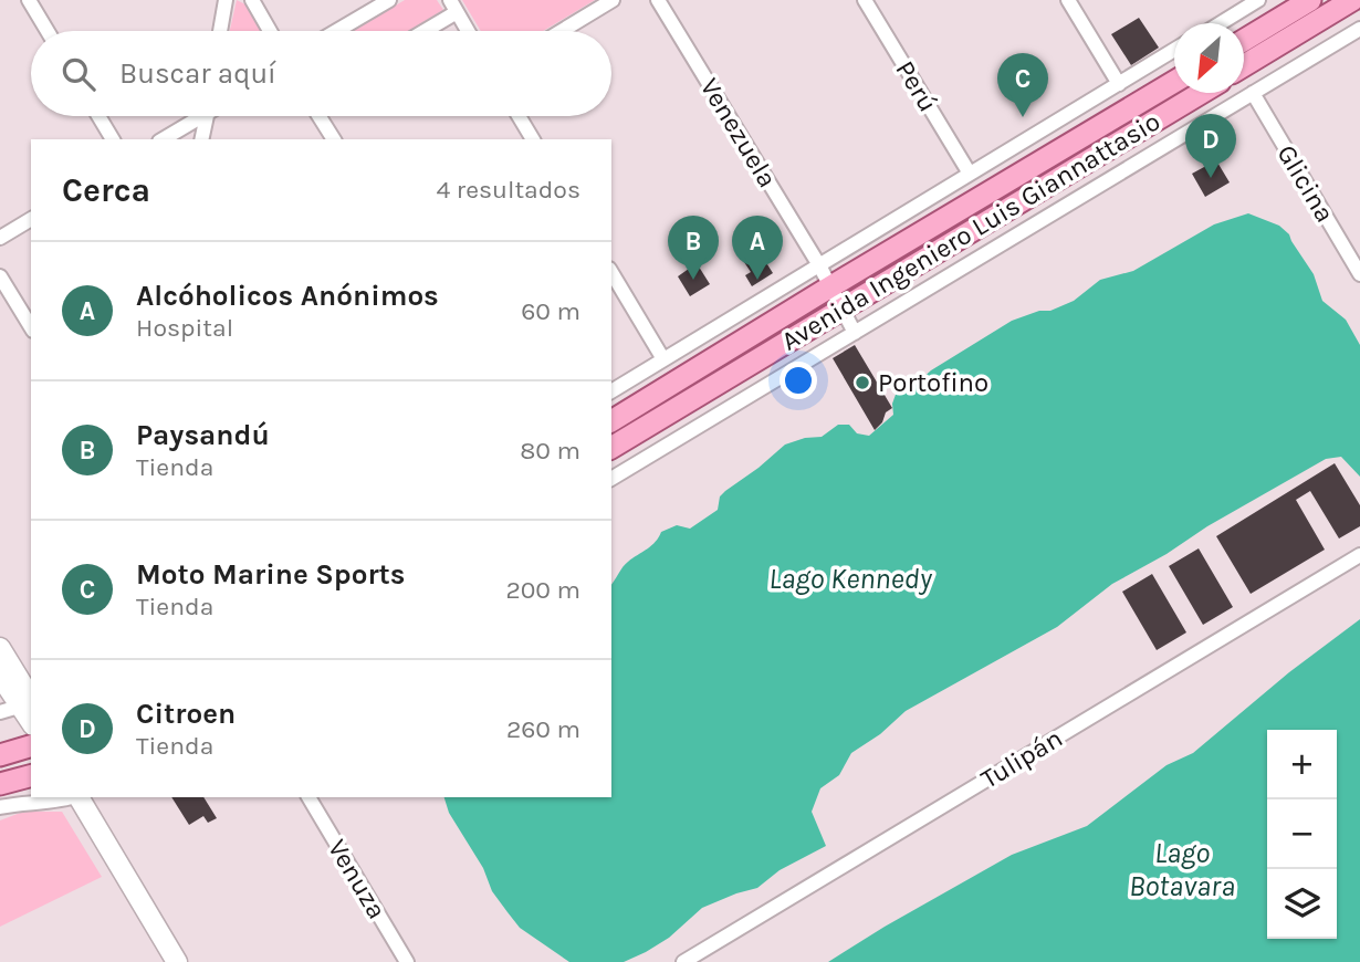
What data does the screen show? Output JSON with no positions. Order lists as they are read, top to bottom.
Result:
{
  "streets": {
    "main road": ["Avenida Ingeniero Luis Giannattasio"],
    "street": [
      "Perú",
      "Venezuela",
      "Glicina",
      "Tulipán",
      "Venuza"
    ]
  },
  "crossings": [
    ["Perú", "Avenida Ingeniero Luis Giannattasio"],
    ["Venezuela", "Avenida Ingeniero Luis Giannattasio"],
    ["Glicina", "Avenida Ingeniero Luis Giannattasio"]
  ],
  "water": ["Lago Kennedy", "Lago Botavara"],
  "places": ["Portofino"],
  "north": "bottom left",
  "page": {
    "search": "Buscar aquí",
    "pins": [
      "C",
      "D",
      "A",
      "B"
    ],
    "heading": ["Cerca", "4 resultados"],
    "list": [
      {
        "mark": "A",
        "name": "Alcóholicos Anónimos",
        "note": "Hospital",
        "value": "60 m"
      },
      {
        "mark": "B",
        "name": "Paysandú",
        "note": "Tienda",
        "value": "80 m"
      },
      {
        "mark": "C",
        "name": "Moto Marine Sports",
        "note": "Tienda",
        "value": "200 m"
      },
      {
        "mark": "D",
        "name": "Citroen",
        "note": "Tienda",
        "value": "260 m"
      }
    ],
    "map_buttons": ["+", "−"]
  }
}
